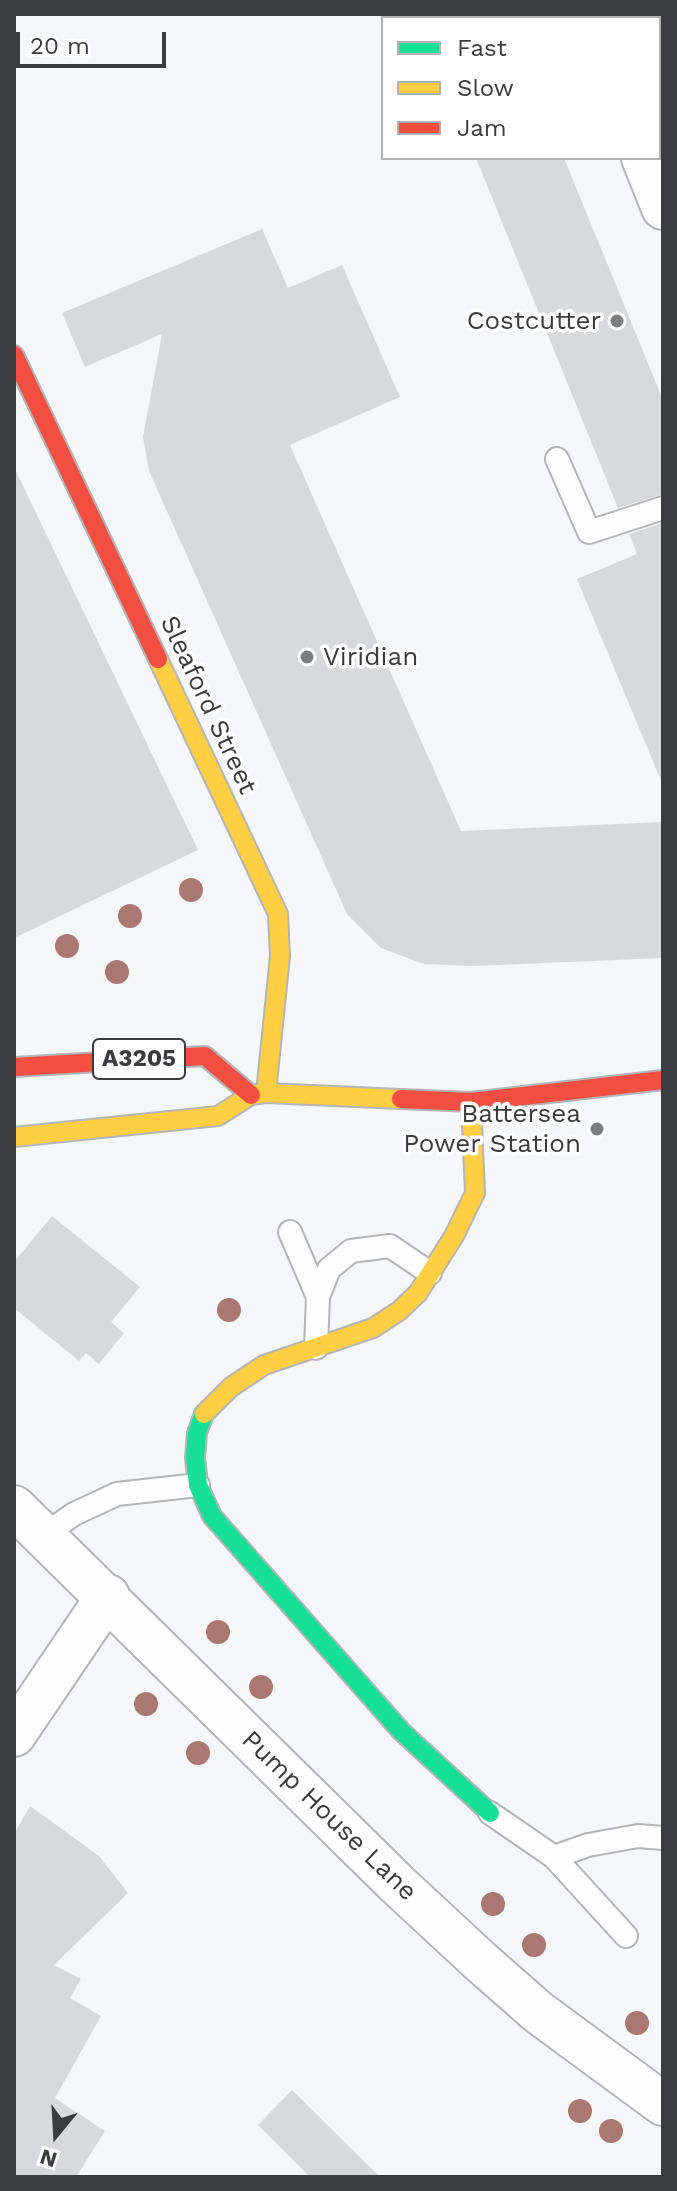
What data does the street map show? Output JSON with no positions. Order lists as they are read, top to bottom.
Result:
{
  "streets": {
    "main road": ["Sleaford Street", "A3205"],
    "street": ["Pump House Lane"]
  },
  "crossings": [
    ["Sleaford Street", "A3205"]
  ],
  "places": ["Costcutter", "Viridian", "Battersea Power Station"],
  "legend": ["Fast", "Slow", "Jam"],
  "scale_bar": "20 m",
  "north": "bottom"
}
